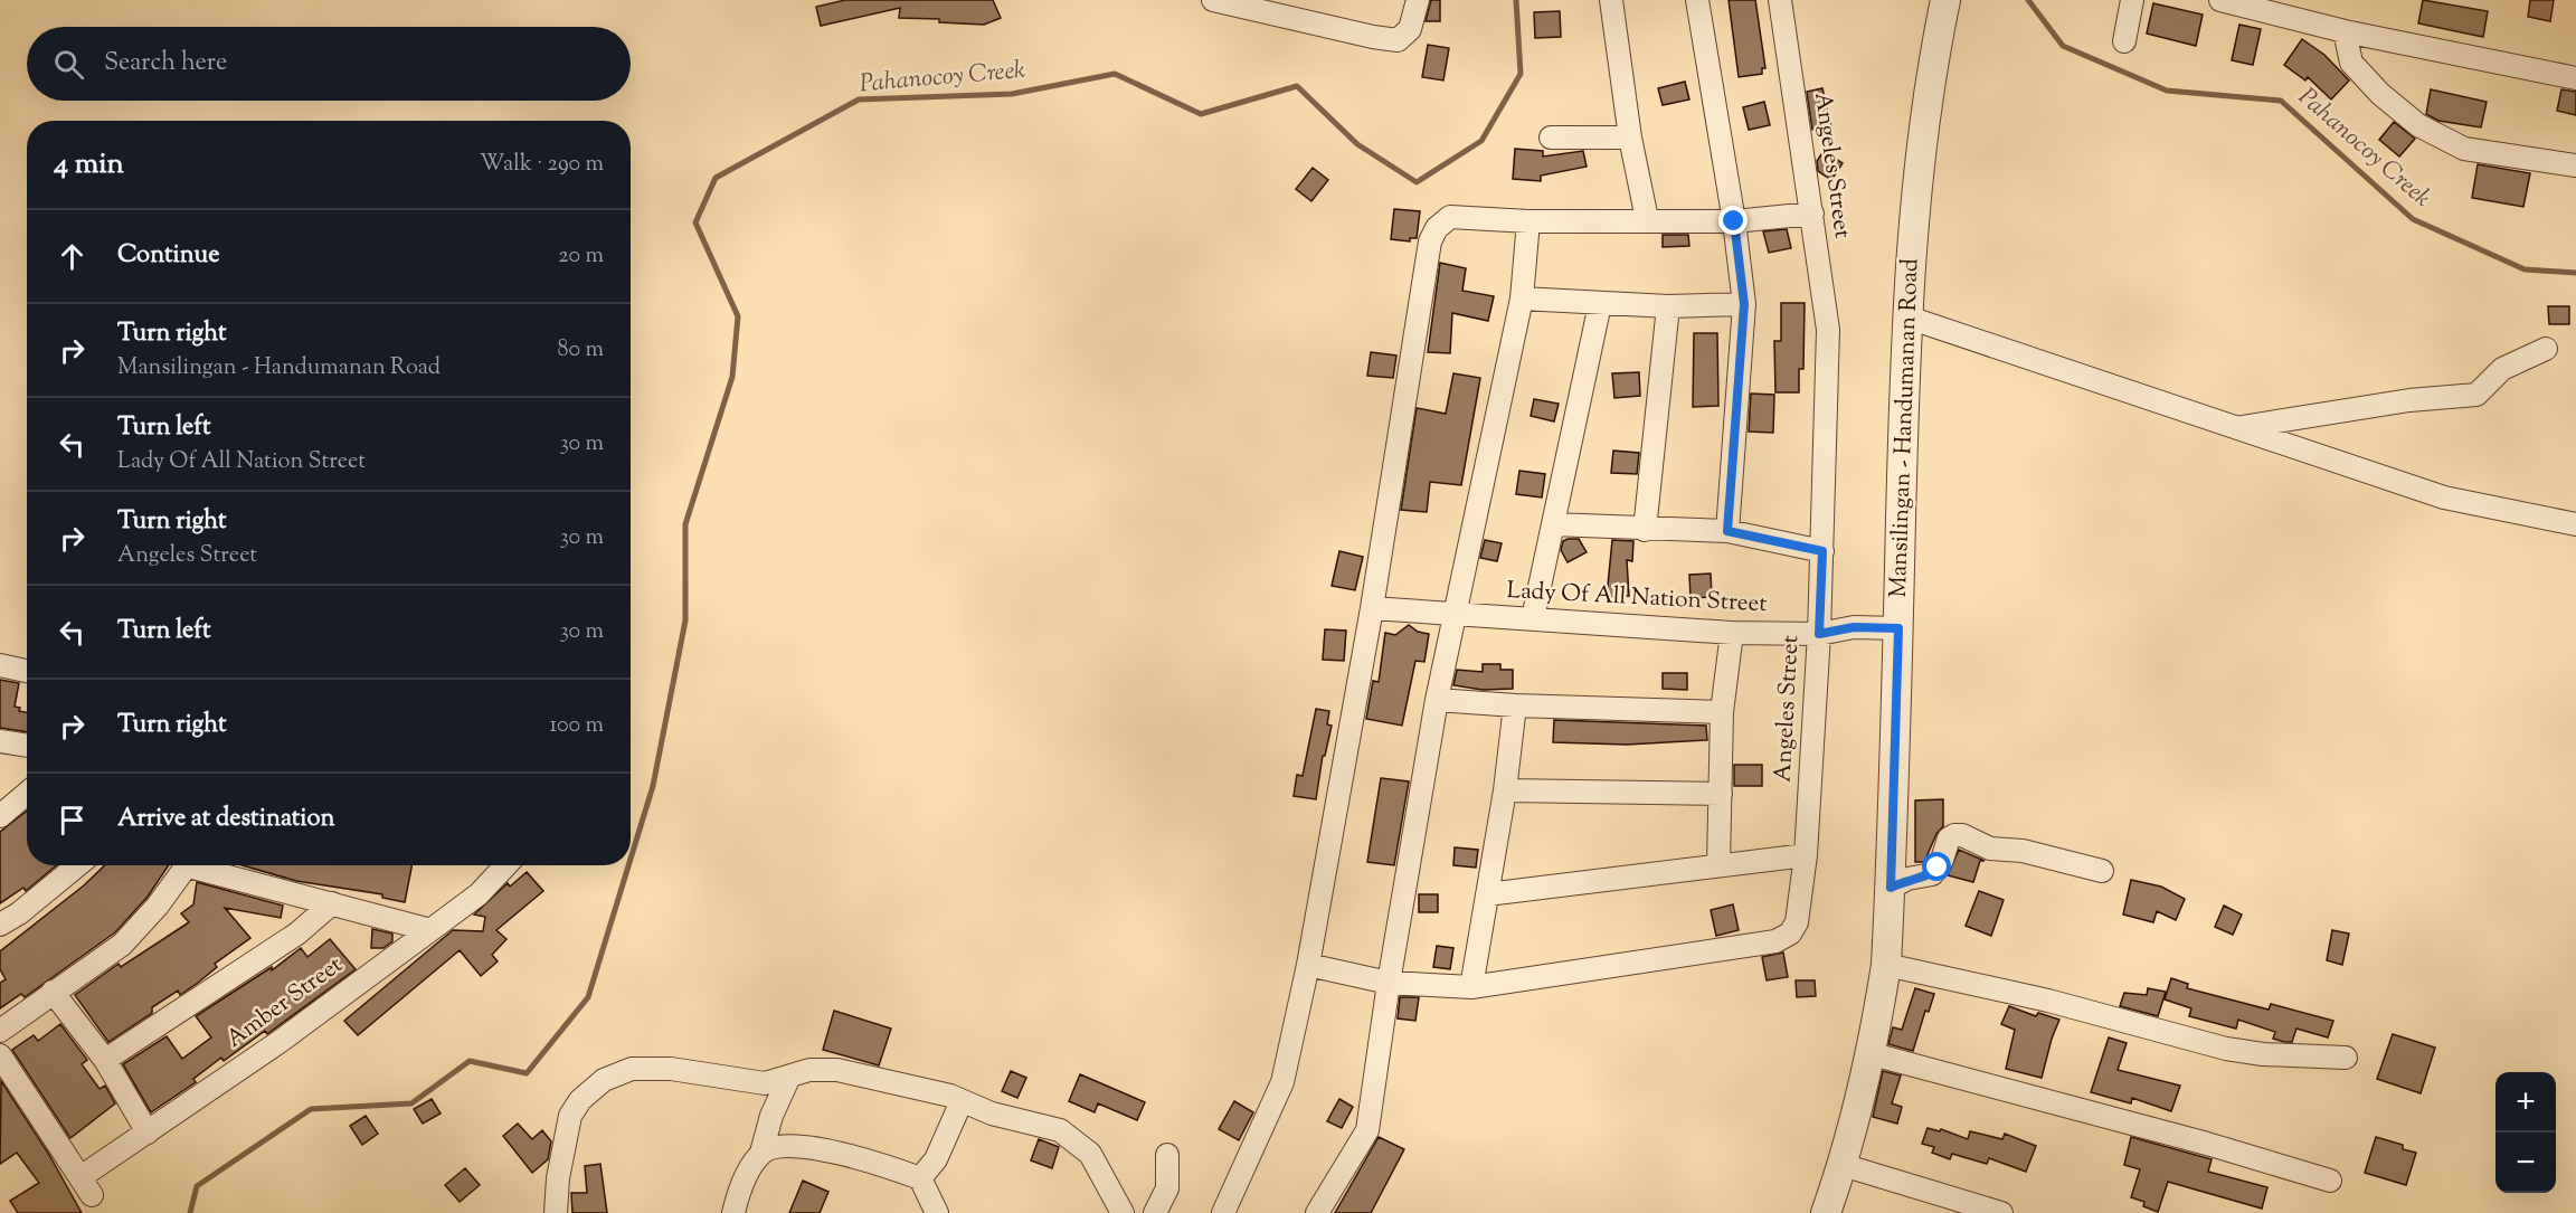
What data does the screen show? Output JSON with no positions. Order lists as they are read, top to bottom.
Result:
{
  "streets": {
    "street": [
      "Angeles Street",
      "Mansilingan - Handumanan Road",
      "Lady Of All Nation Street",
      "Amber Street"
    ]
  },
  "crossings": [
    ["Angeles Street", "Lady Of All Nation Street"],
    ["Mansilingan - Handumanan Road", "Lady Of All Nation Street"]
  ],
  "water": ["Pahanocoy Creek"],
  "page": {
    "search": "Search here",
    "heading": ["4 min", "Walk · 290 m"],
    "list": [
      ["Continue", "20 m"],
      ["Turn right", "Mansilingan - Handumanan Road", "80 m"],
      ["Turn left", "Lady Of All Nation Street", "30 m"],
      ["Turn right", "Angeles Street", "30 m"],
      ["Turn left", "30 m"],
      ["Turn right", "100 m"],
      "Arrive at destination"
    ],
    "map_buttons": ["+", "−"]
  }
}
